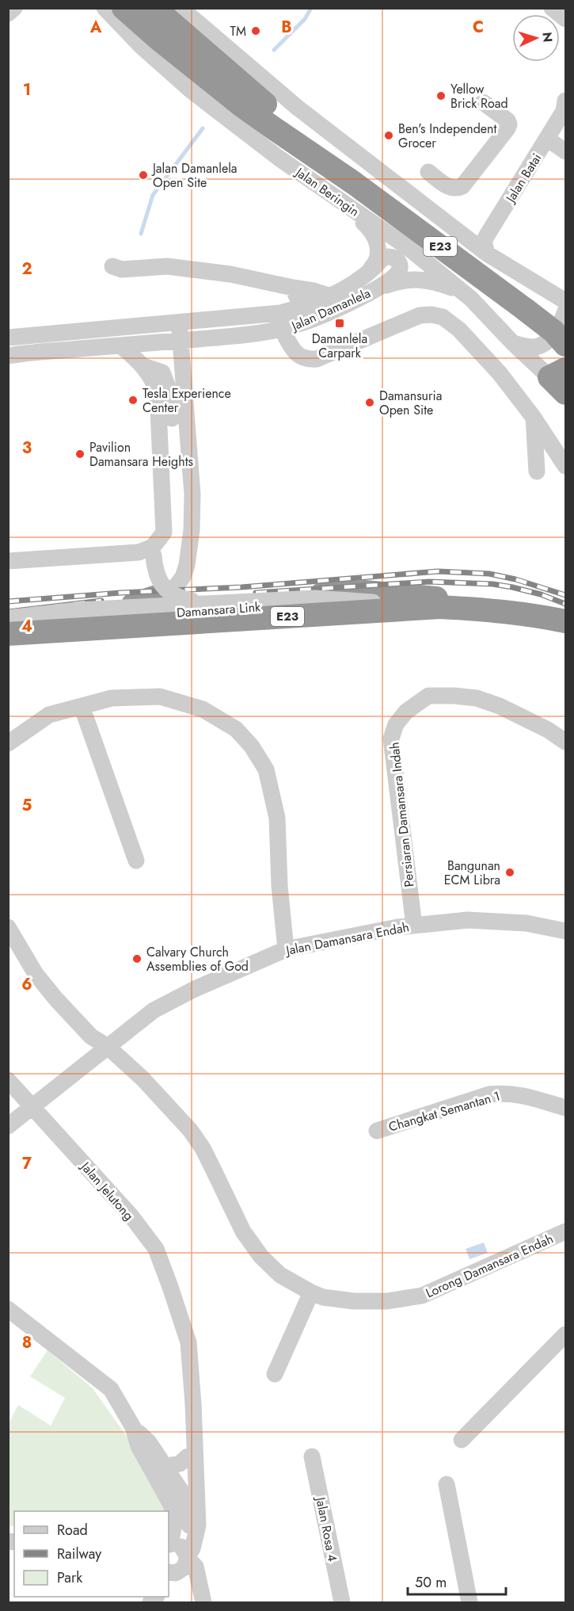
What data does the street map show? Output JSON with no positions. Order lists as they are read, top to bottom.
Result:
{
  "streets": {
    "highway": ["E23", "Damansara Link"],
    "street": [
      "Jalan Batai",
      "Jalan Beringin",
      "Jalan Damanlela",
      "Persiaran Damansara Indah",
      "Jalan Damansara Endah",
      "Changkat Semantan 1",
      "Jalan Jelutong",
      "Lorong Damansara Endah",
      "Jalan Rosa 4"
    ]
  },
  "crossings": [
    ["Persiaran Damansara Indah", "Jalan Damansara Endah"],
    ["Jalan Damansara Endah", "Jalan Jelutong"],
    ["Jalan Damansara Endah", "Lorong Damansara Endah"]
  ],
  "places": {
    "other": [
      "TM",
      "Yellow Brick Road",
      "Ben's Independent Grocer",
      "Jalan Damanlela Open Site",
      "Tesla Experience Center",
      "Damansuria Open Site",
      "Pavilion Damansara Heights",
      "Bangunan ECM Libra",
      "Calvary Church Assemblies of God"
    ],
    "transit": ["Damanlela Carpark"]
  },
  "legend": ["Road", "Railway", "Park"],
  "scale_bar": "50 m",
  "north": "right",
  "grid": {
    "columns": ["A", "B", "C"],
    "rows": [
      "1",
      "2",
      "3",
      "4",
      "5",
      "6",
      "7",
      "8"
    ]
  }
}
